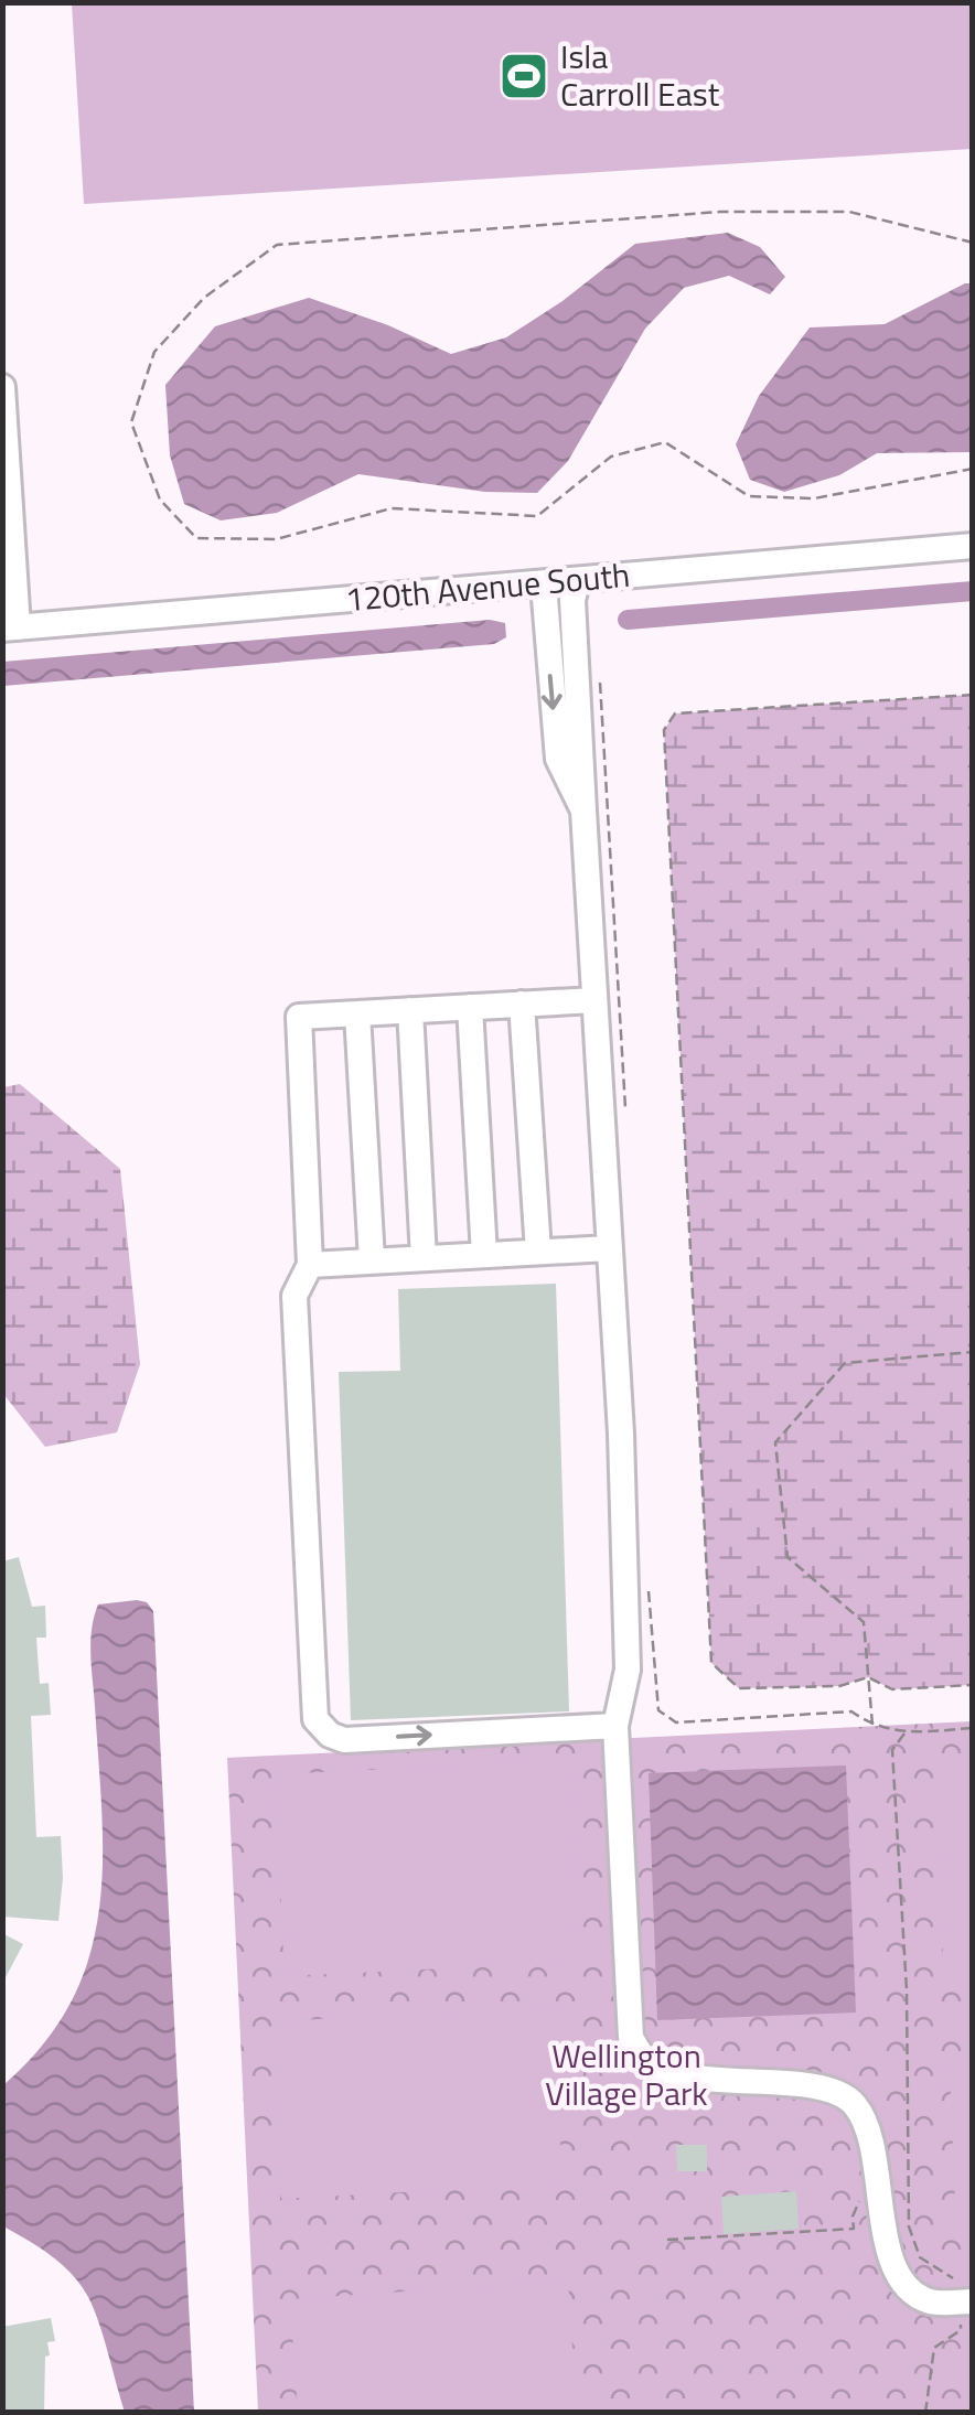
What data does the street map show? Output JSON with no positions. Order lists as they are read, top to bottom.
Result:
{
  "streets": {
    "street": ["120th Avenue South"]
  },
  "parks": ["Wellington Village Park"],
  "places": {
    "sports": ["Isla Carroll East"]
  }
}
